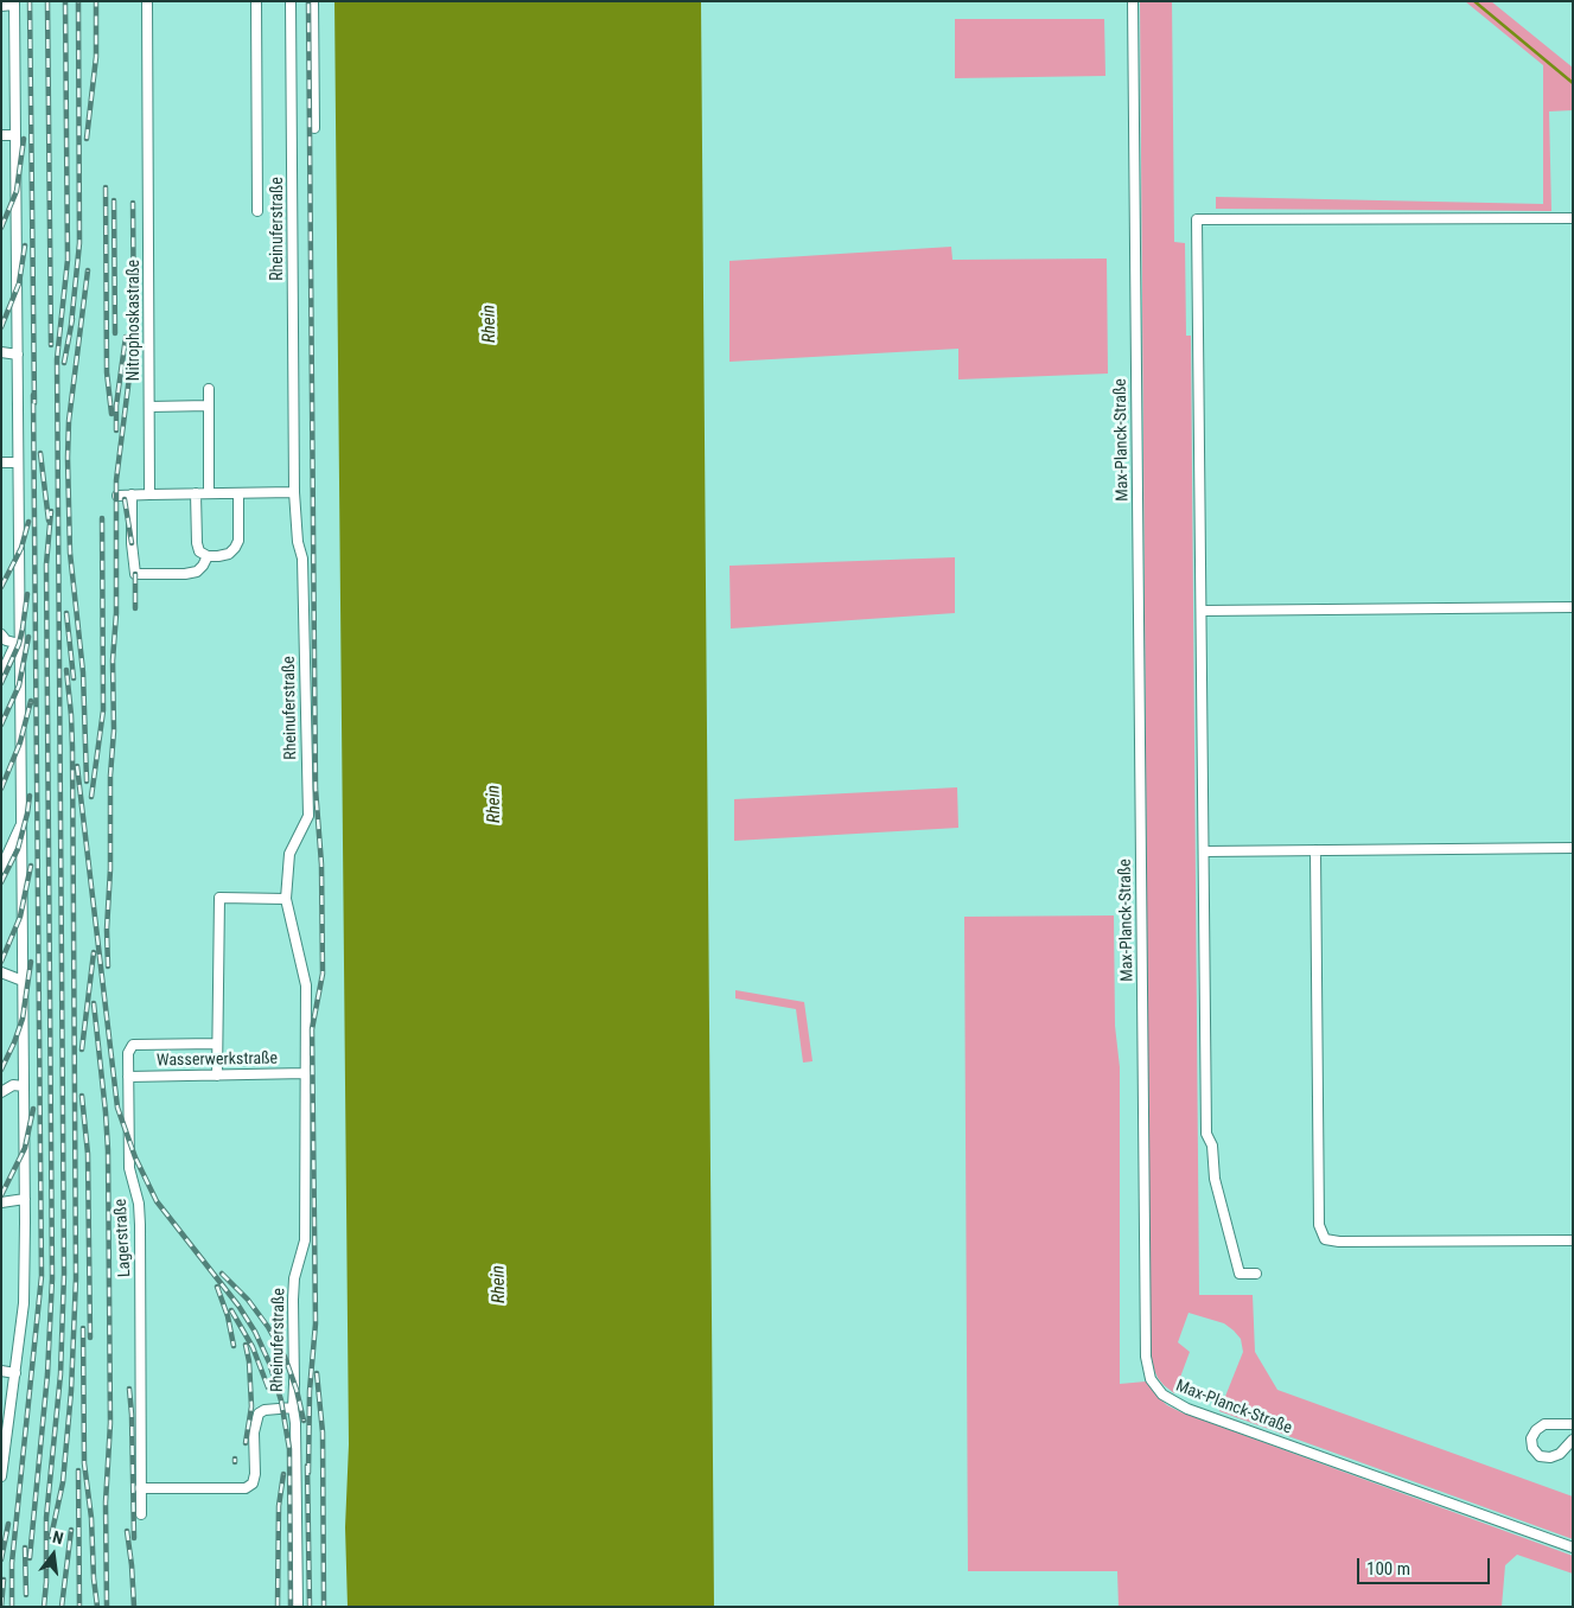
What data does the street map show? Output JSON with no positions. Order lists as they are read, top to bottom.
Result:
{
  "streets": {
    "street": [
      "Rheinuferstraße",
      "Nitrophoskastraße",
      "Max-Planck-Straße",
      "Wasserwerkstraße",
      "Lagerstraße"
    ]
  },
  "crossings": [
    ["Rheinuferstraße", "Wasserwerkstraße"],
    ["Rheinuferstraße", "Lagerstraße"],
    ["Wasserwerkstraße", "Lagerstraße"]
  ],
  "water": ["Rhein"],
  "scale_bar": "100 m",
  "north": "top"
}
